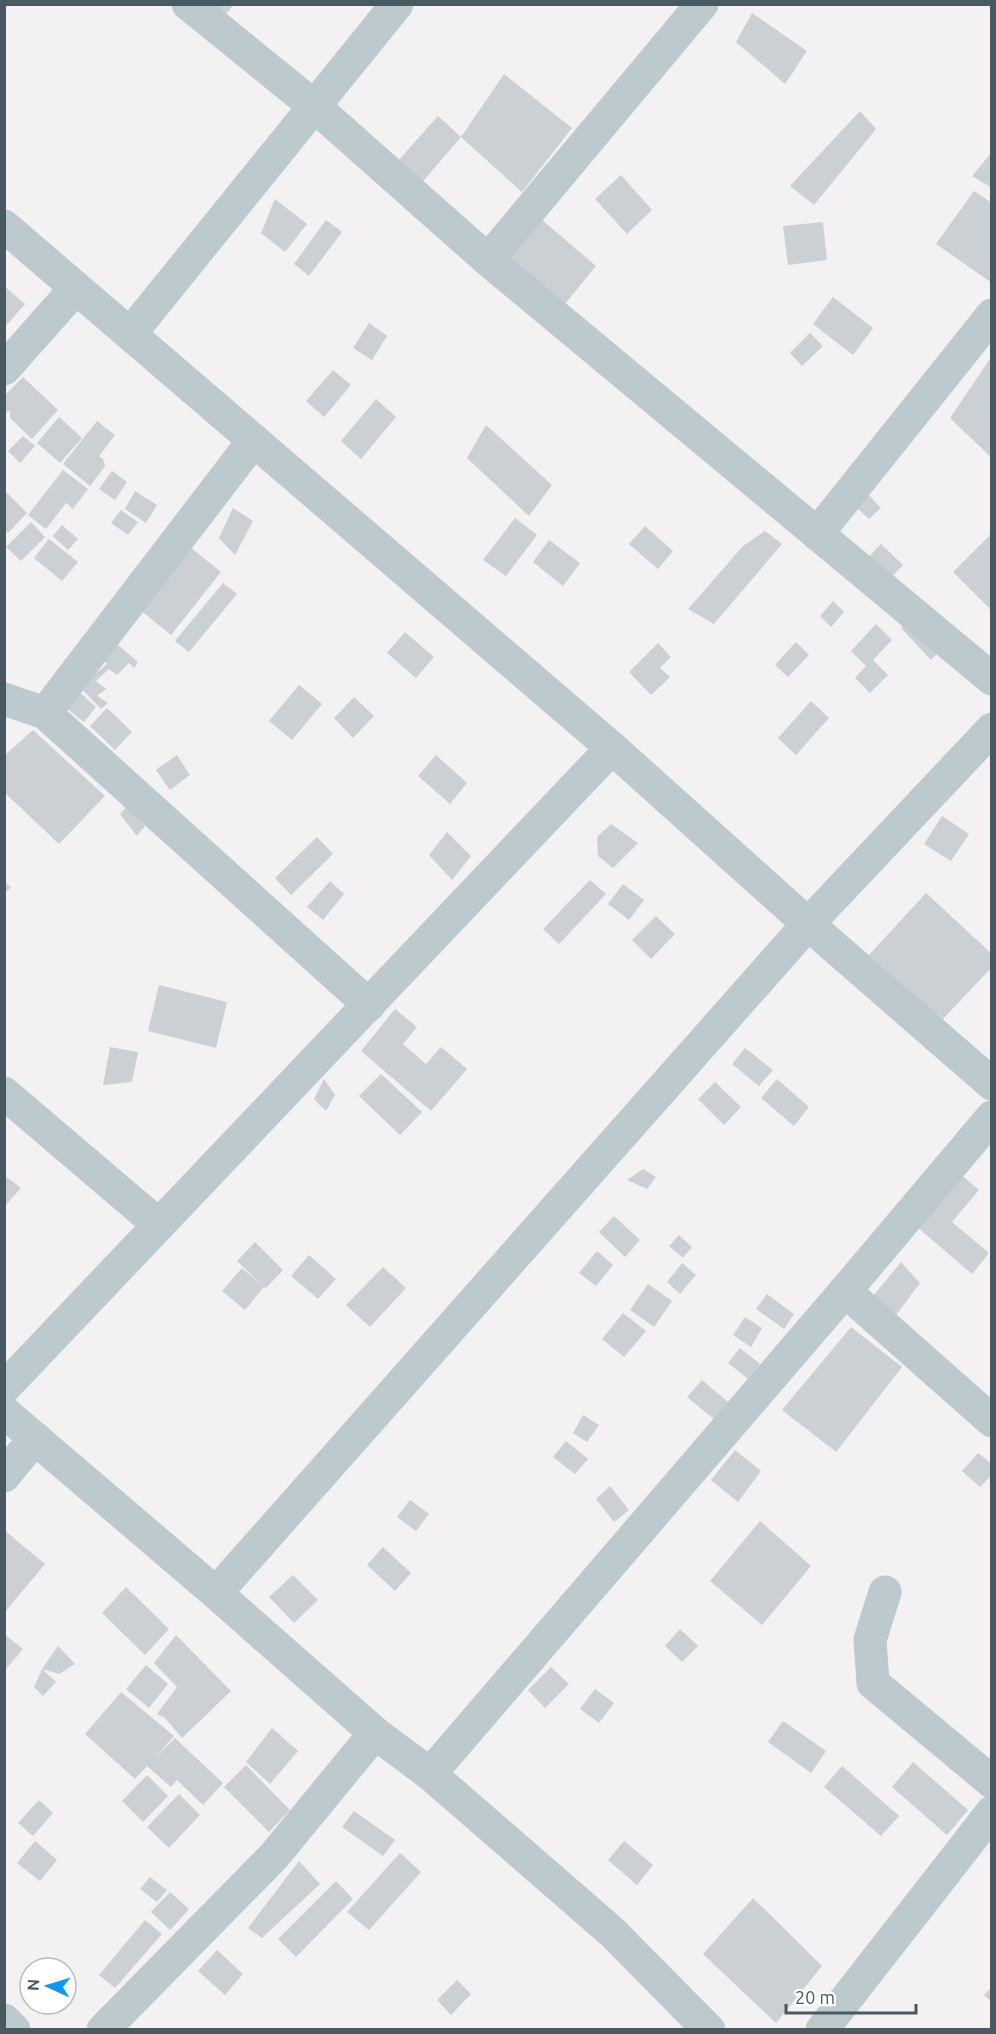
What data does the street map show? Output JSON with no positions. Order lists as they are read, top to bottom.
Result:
{
  "scale_bar": "20 m",
  "north": "left"
}
